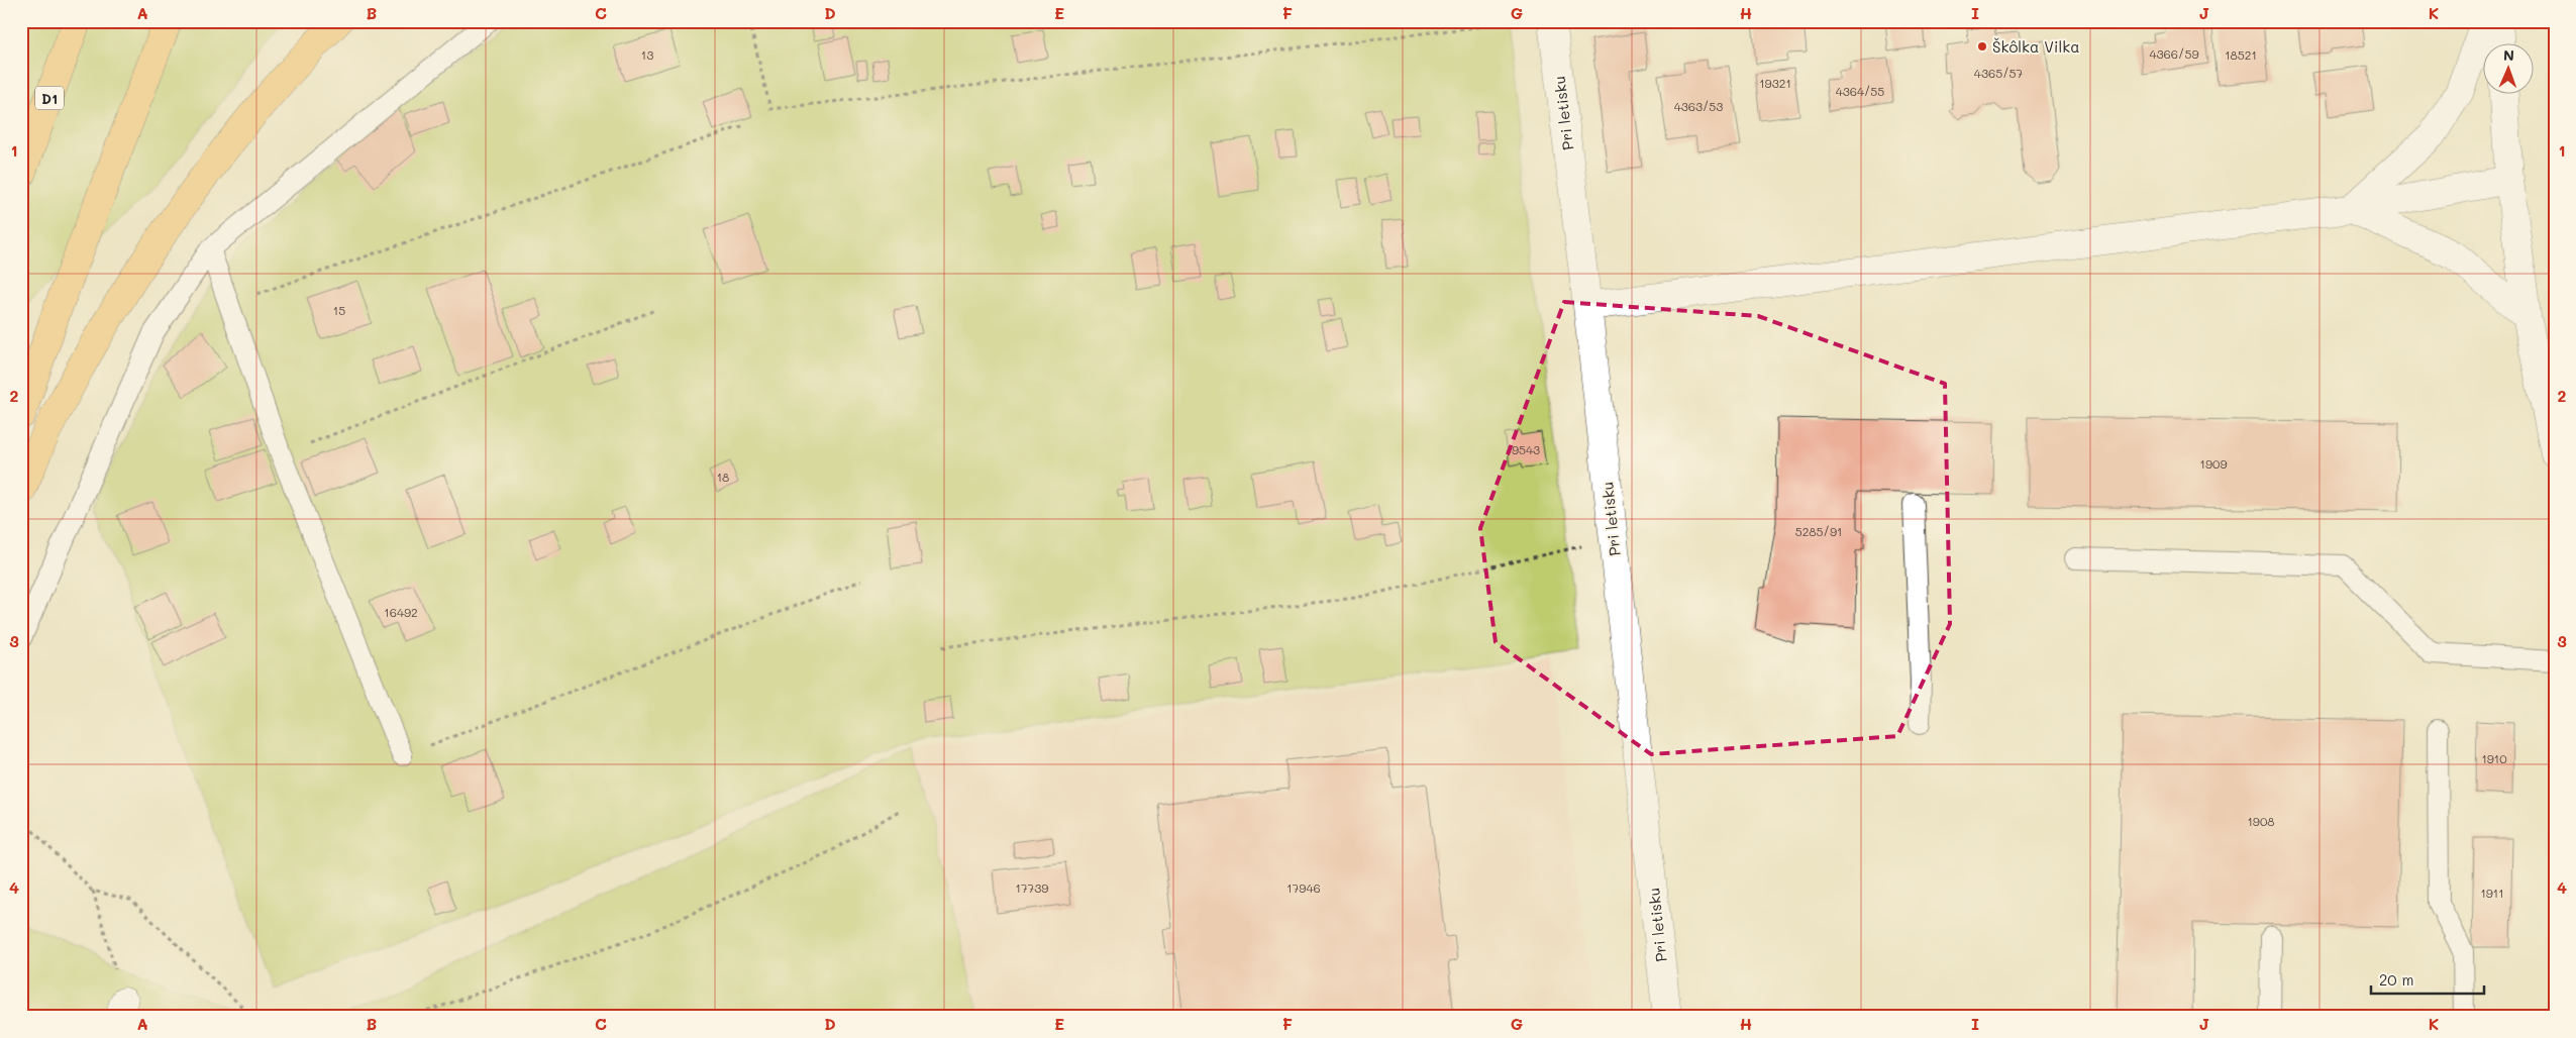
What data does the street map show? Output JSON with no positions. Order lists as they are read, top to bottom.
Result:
{
  "streets": {
    "highway": ["D1"],
    "street": ["Pri letisku"]
  },
  "places": ["Škôlka Vilka"],
  "house_numbers": [
    "4366/59",
    "13",
    "18521",
    "4365/57",
    "19321",
    "4364/55",
    "4363/53",
    "15",
    "9543",
    "1909",
    "18",
    "5285/91",
    "16492",
    "1910",
    "1908",
    "17739",
    "17946",
    "1911"
  ],
  "scale_bar": "20 m",
  "north": "top",
  "grid": {
    "columns": [
      "A",
      "B",
      "C",
      "D",
      "E",
      "F",
      "G",
      "H",
      "I",
      "J",
      "K"
    ],
    "rows": [
      "1",
      "2",
      "3",
      "4"
    ]
  }
}
